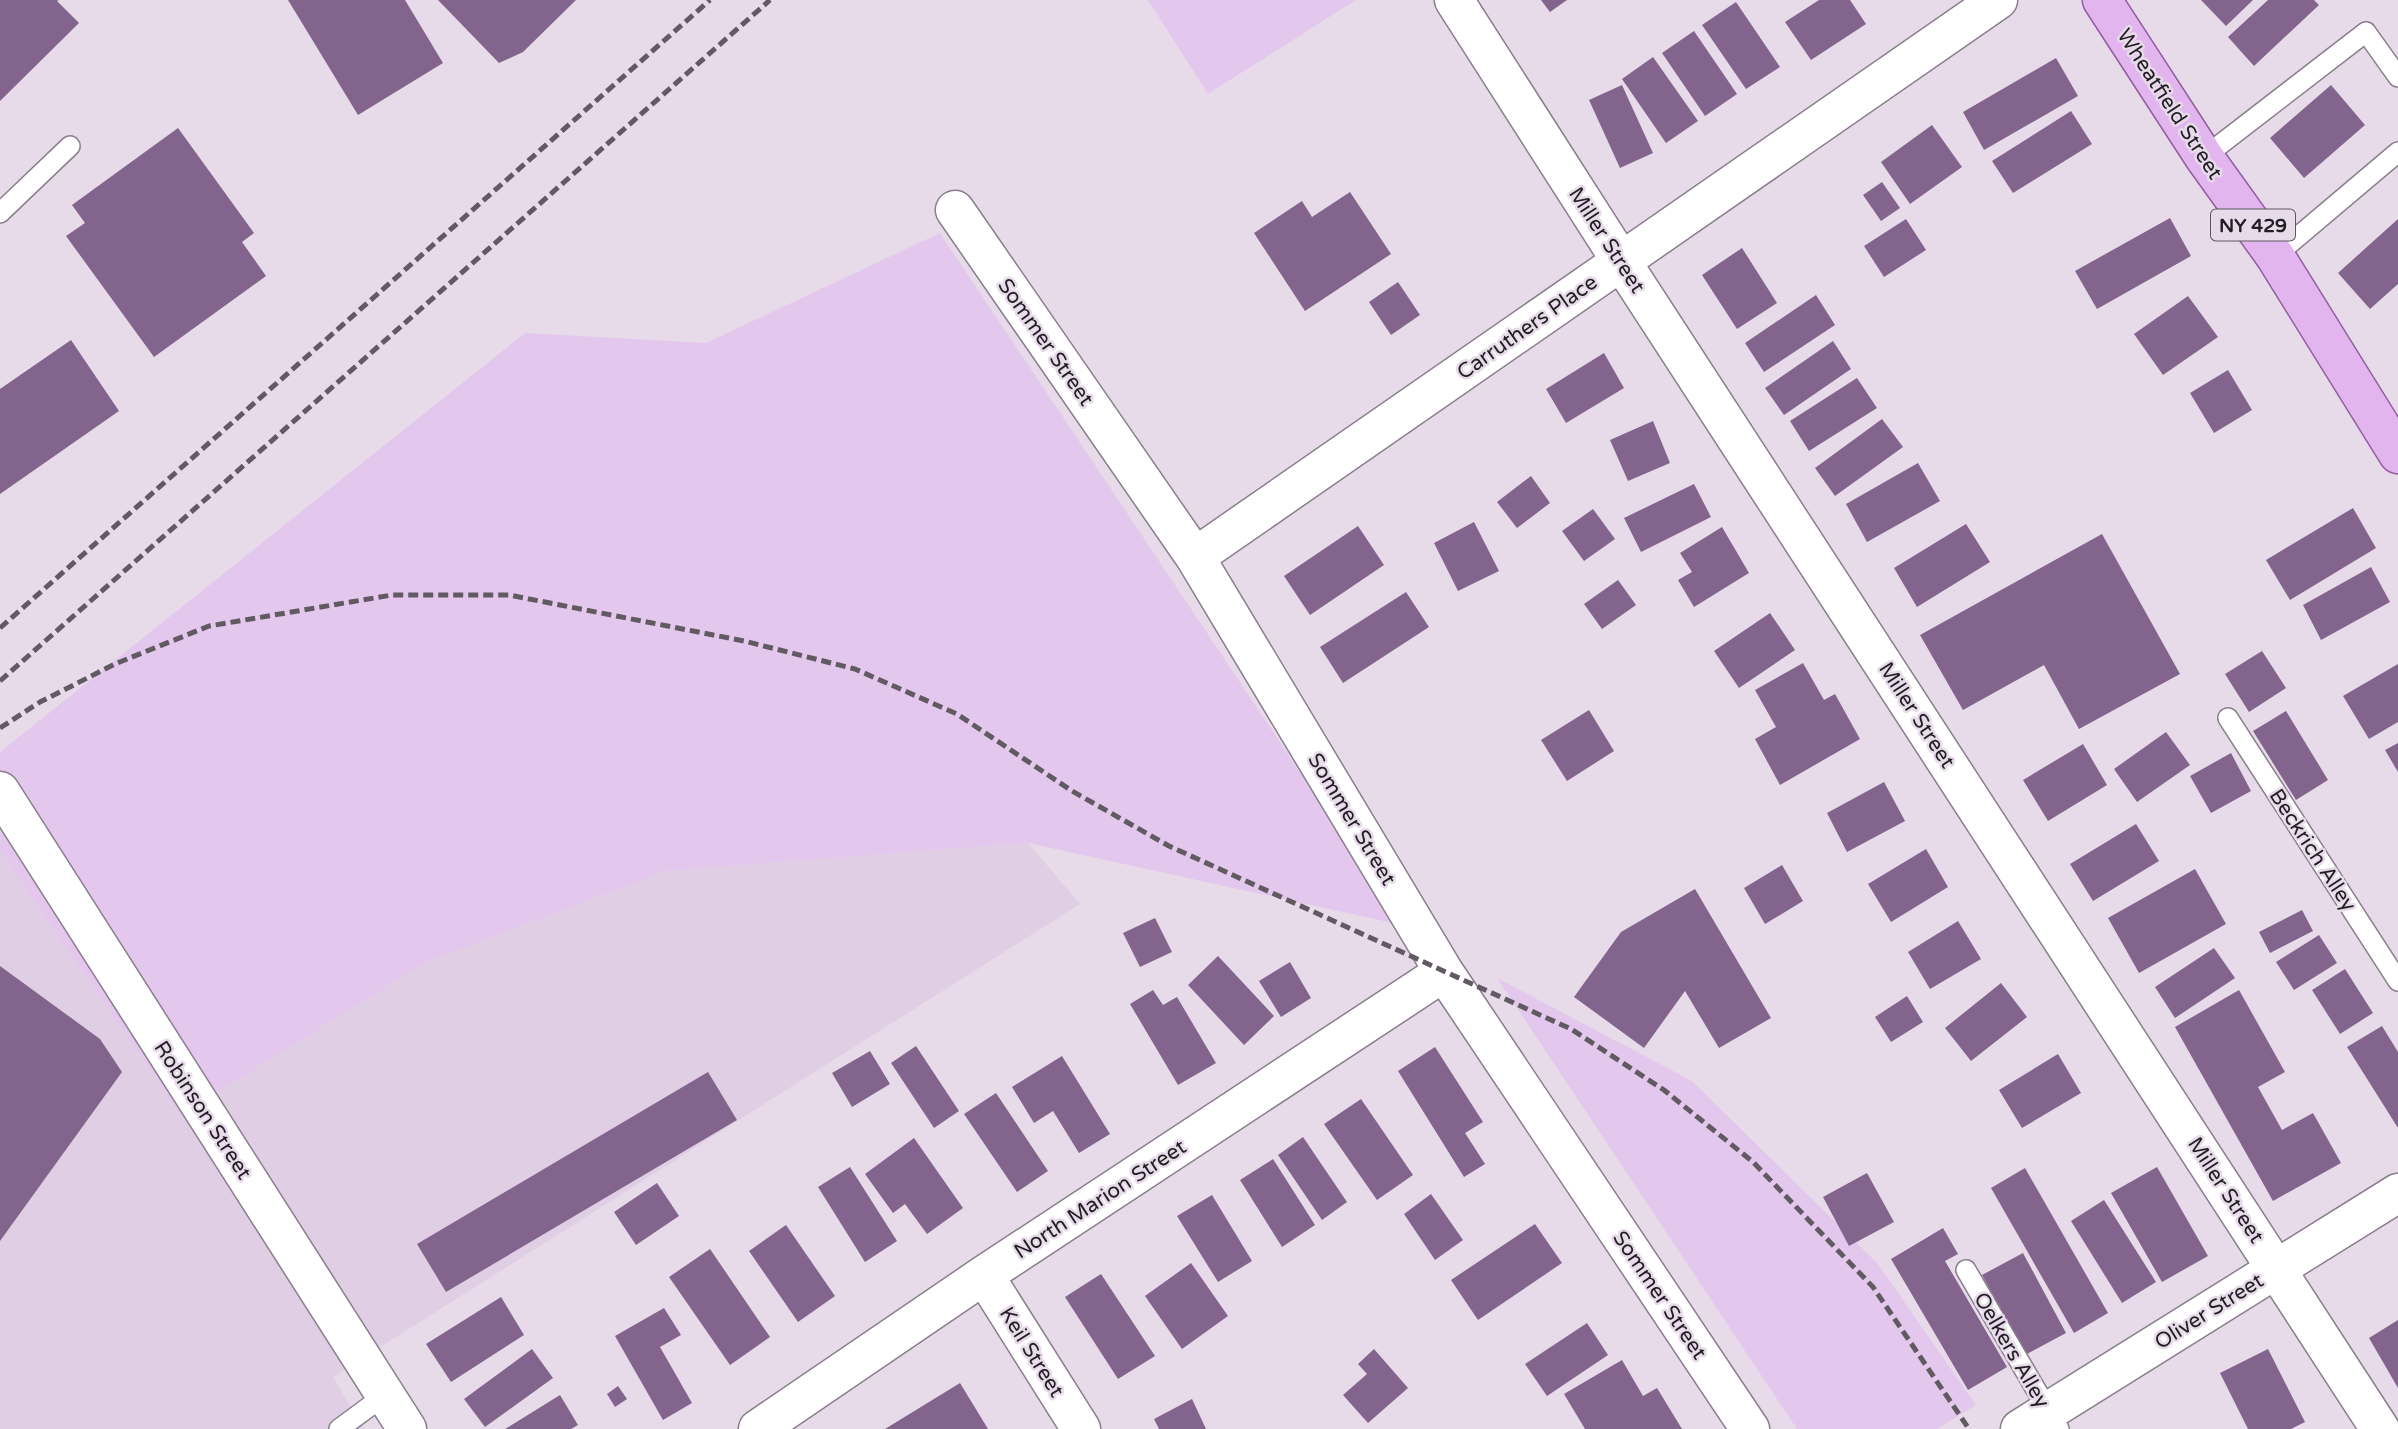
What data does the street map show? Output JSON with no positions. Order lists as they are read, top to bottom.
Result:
{
  "streets": {
    "main road": ["Wheatfield Street", "NY 429"],
    "street": [
      "Miller Street",
      "Carruthers Place",
      "Sommer Street",
      "Robinson Street",
      "North Marion Street",
      "Oliver Street",
      "Keil Street"
    ],
    "lane": ["Beckrich Alley", "Oelkers Alley"]
  },
  "crossings": [
    ["Miller Street", "Carruthers Place"],
    ["Miller Street", "Oliver Street"],
    ["Carruthers Place", "Sommer Street"],
    ["Sommer Street", "North Marion Street"],
    ["North Marion Street", "Keil Street"],
    ["Oliver Street", "Oelkers Alley"]
  ]
}
